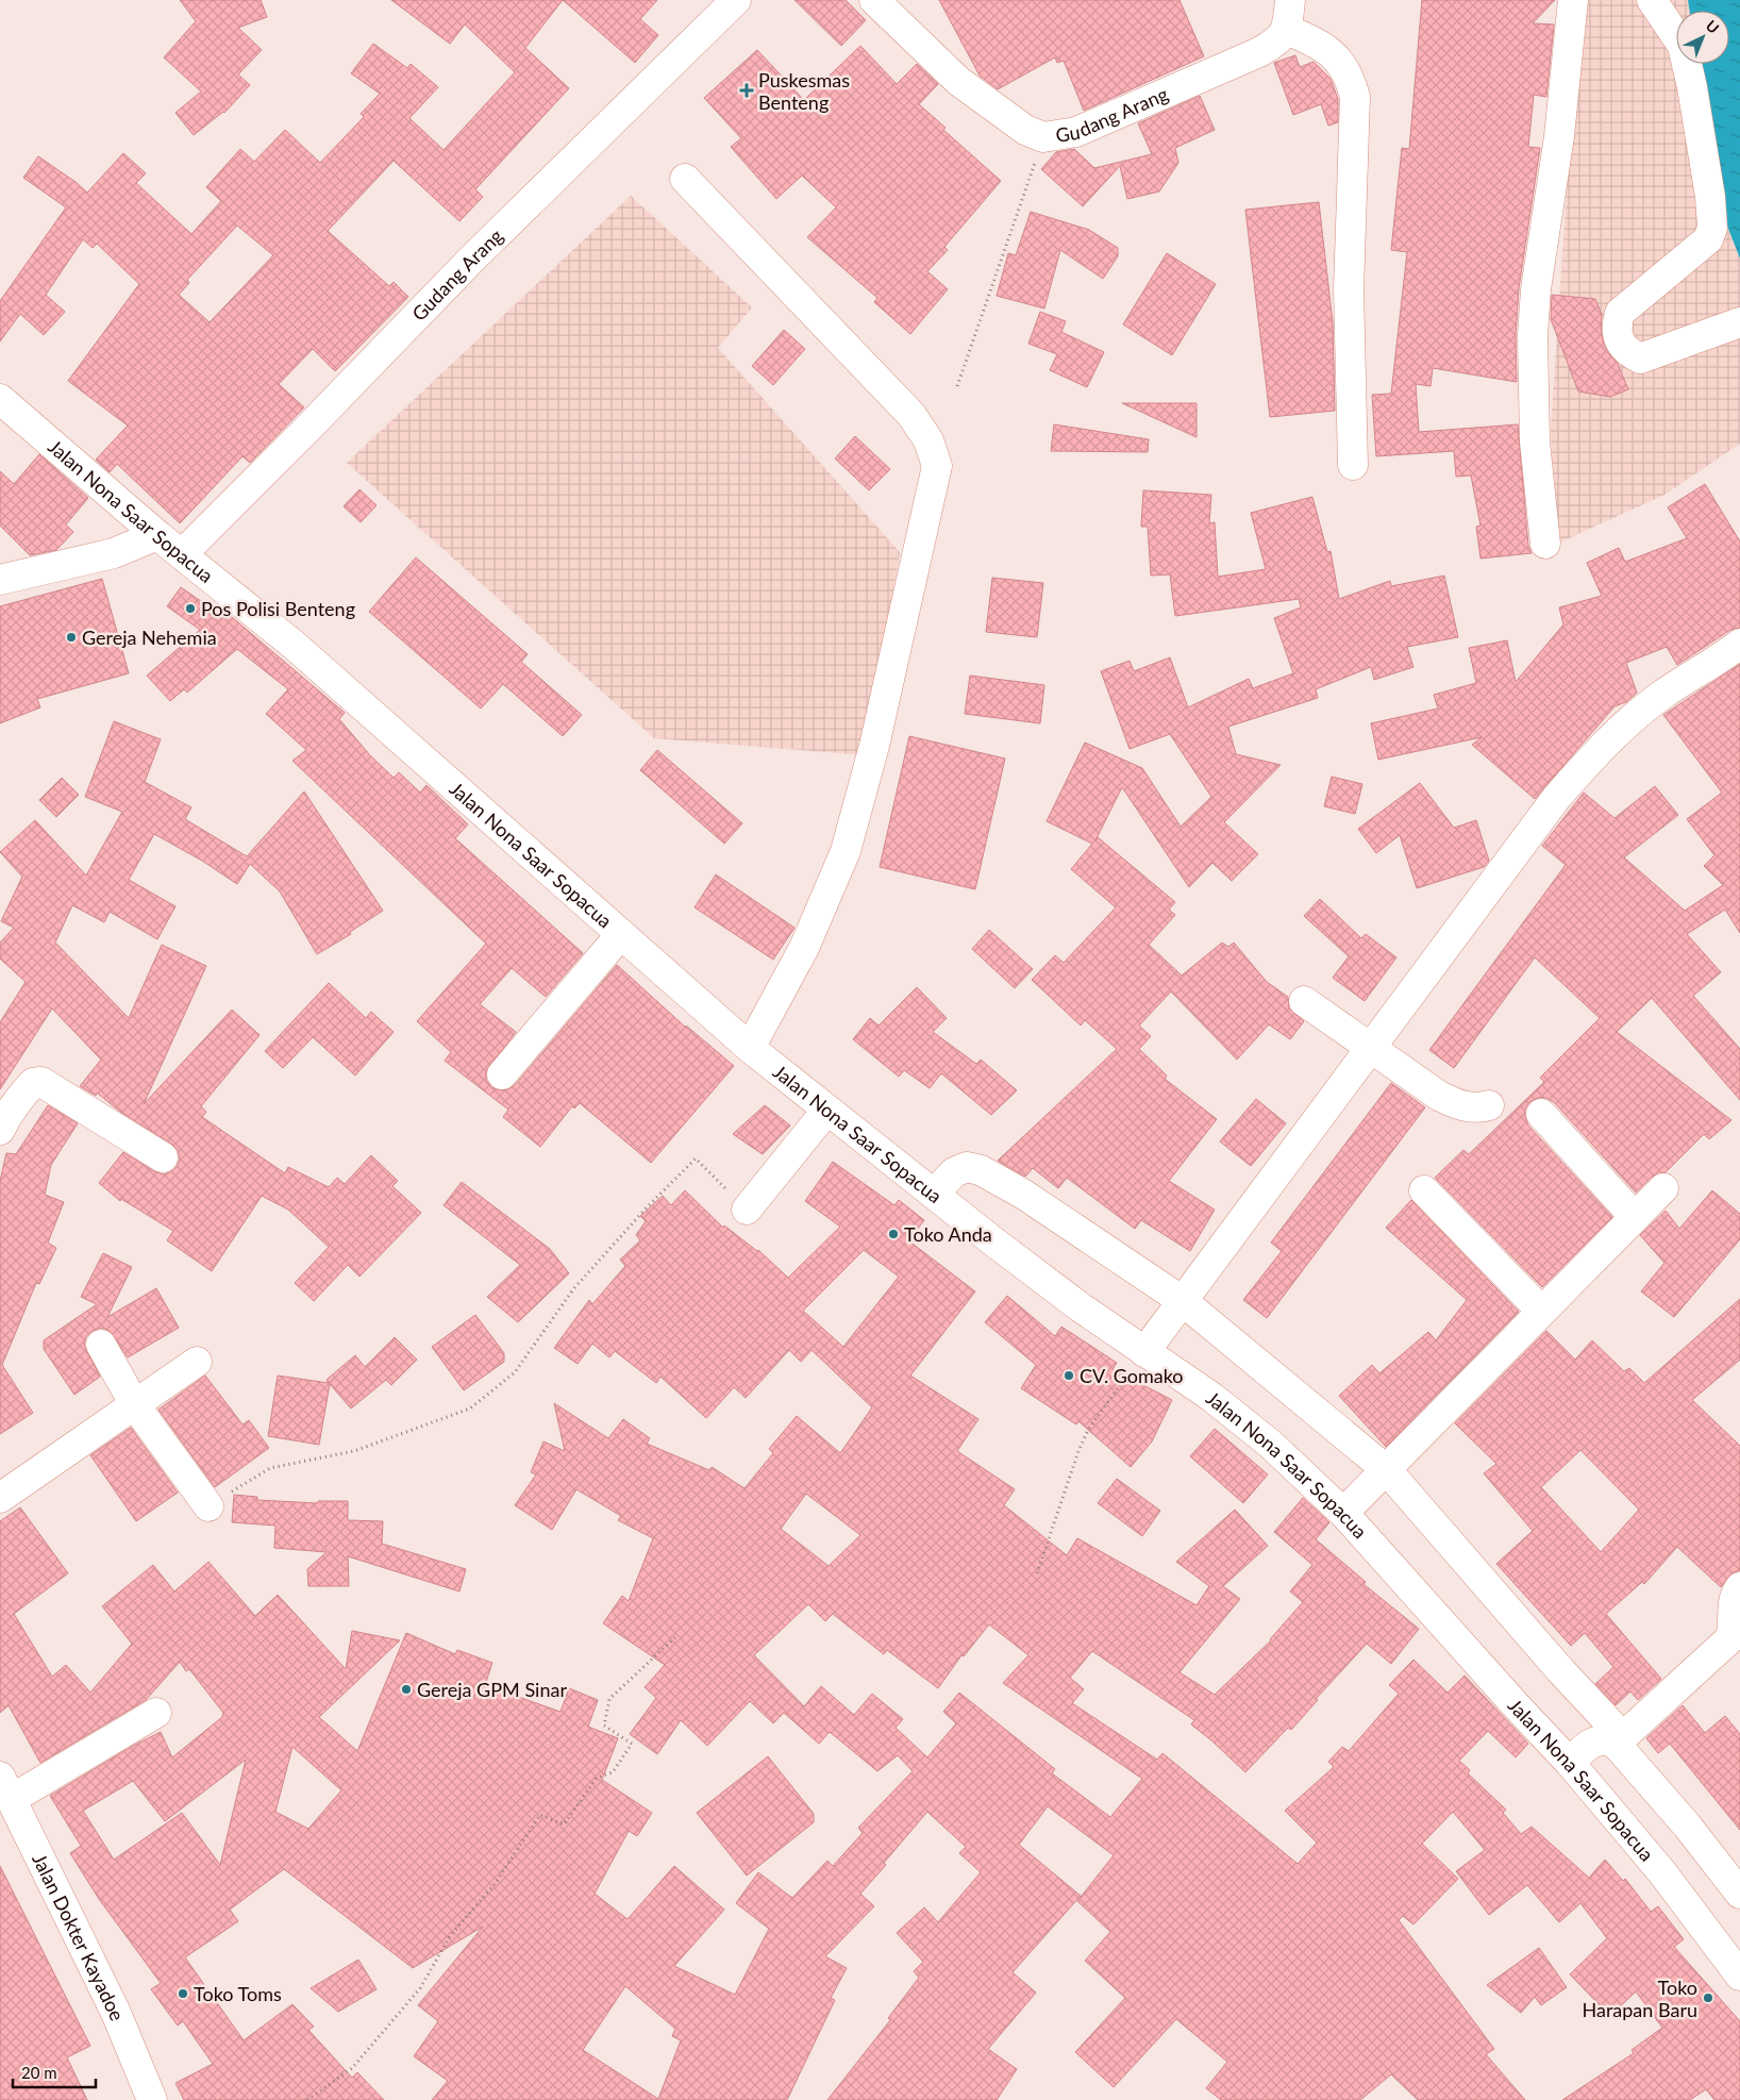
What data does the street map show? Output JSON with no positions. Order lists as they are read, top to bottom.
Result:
{
  "streets": {
    "street": ["Gudang Arang", "Jalan Nona Saar Sopacua", "Jalan Dokter Kayadoe"]
  },
  "crossings": [
    ["Gudang Arang", "Jalan Nona Saar Sopacua"]
  ],
  "places": {
    "health": ["Puskesmas Benteng"],
    "other": [
      "Pos Polisi Benteng",
      "Gereja Nehemia",
      "Toko Anda",
      "CV. Gomako",
      "Gereja GPM Sinar",
      "Toko Toms",
      "Toko Harapan Baru"
    ]
  },
  "scale_bar": "20 m",
  "north": "top right"
}
